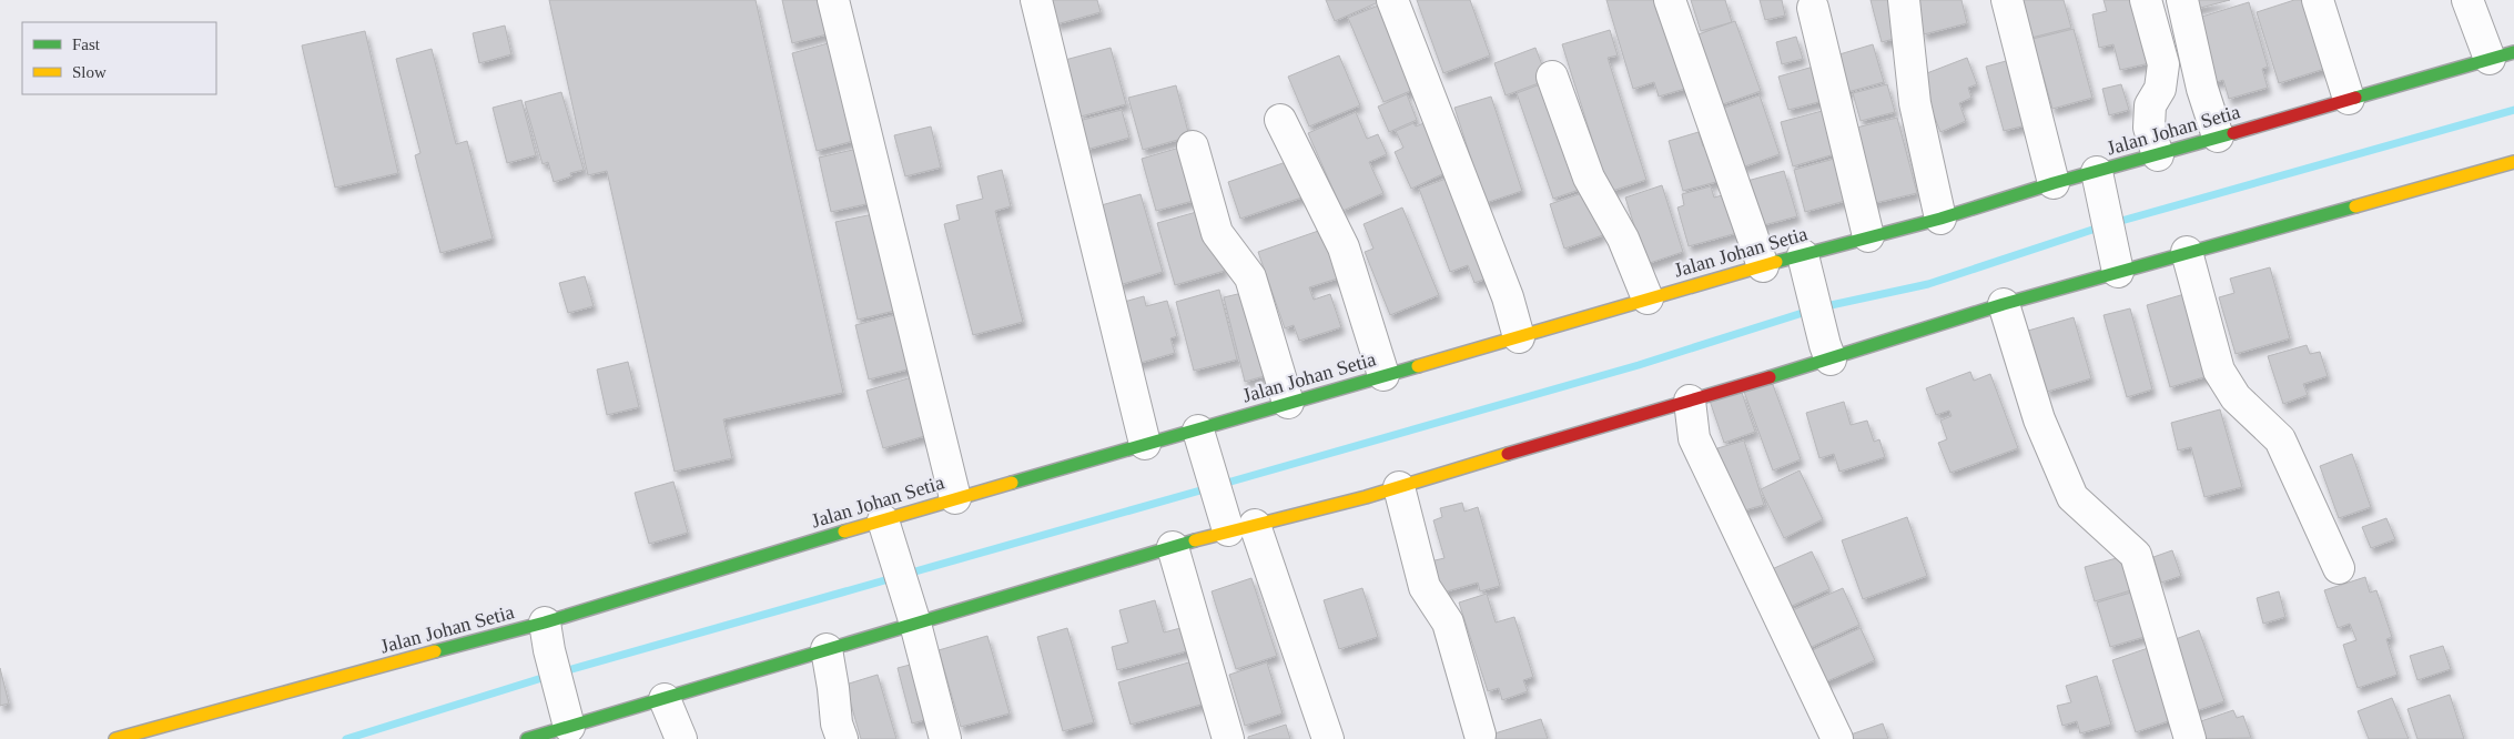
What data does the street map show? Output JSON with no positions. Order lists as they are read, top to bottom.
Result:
{
  "streets": {
    "main road": ["Jalan Johan Setia"]
  },
  "legend": ["Fast", "Slow"]
}
